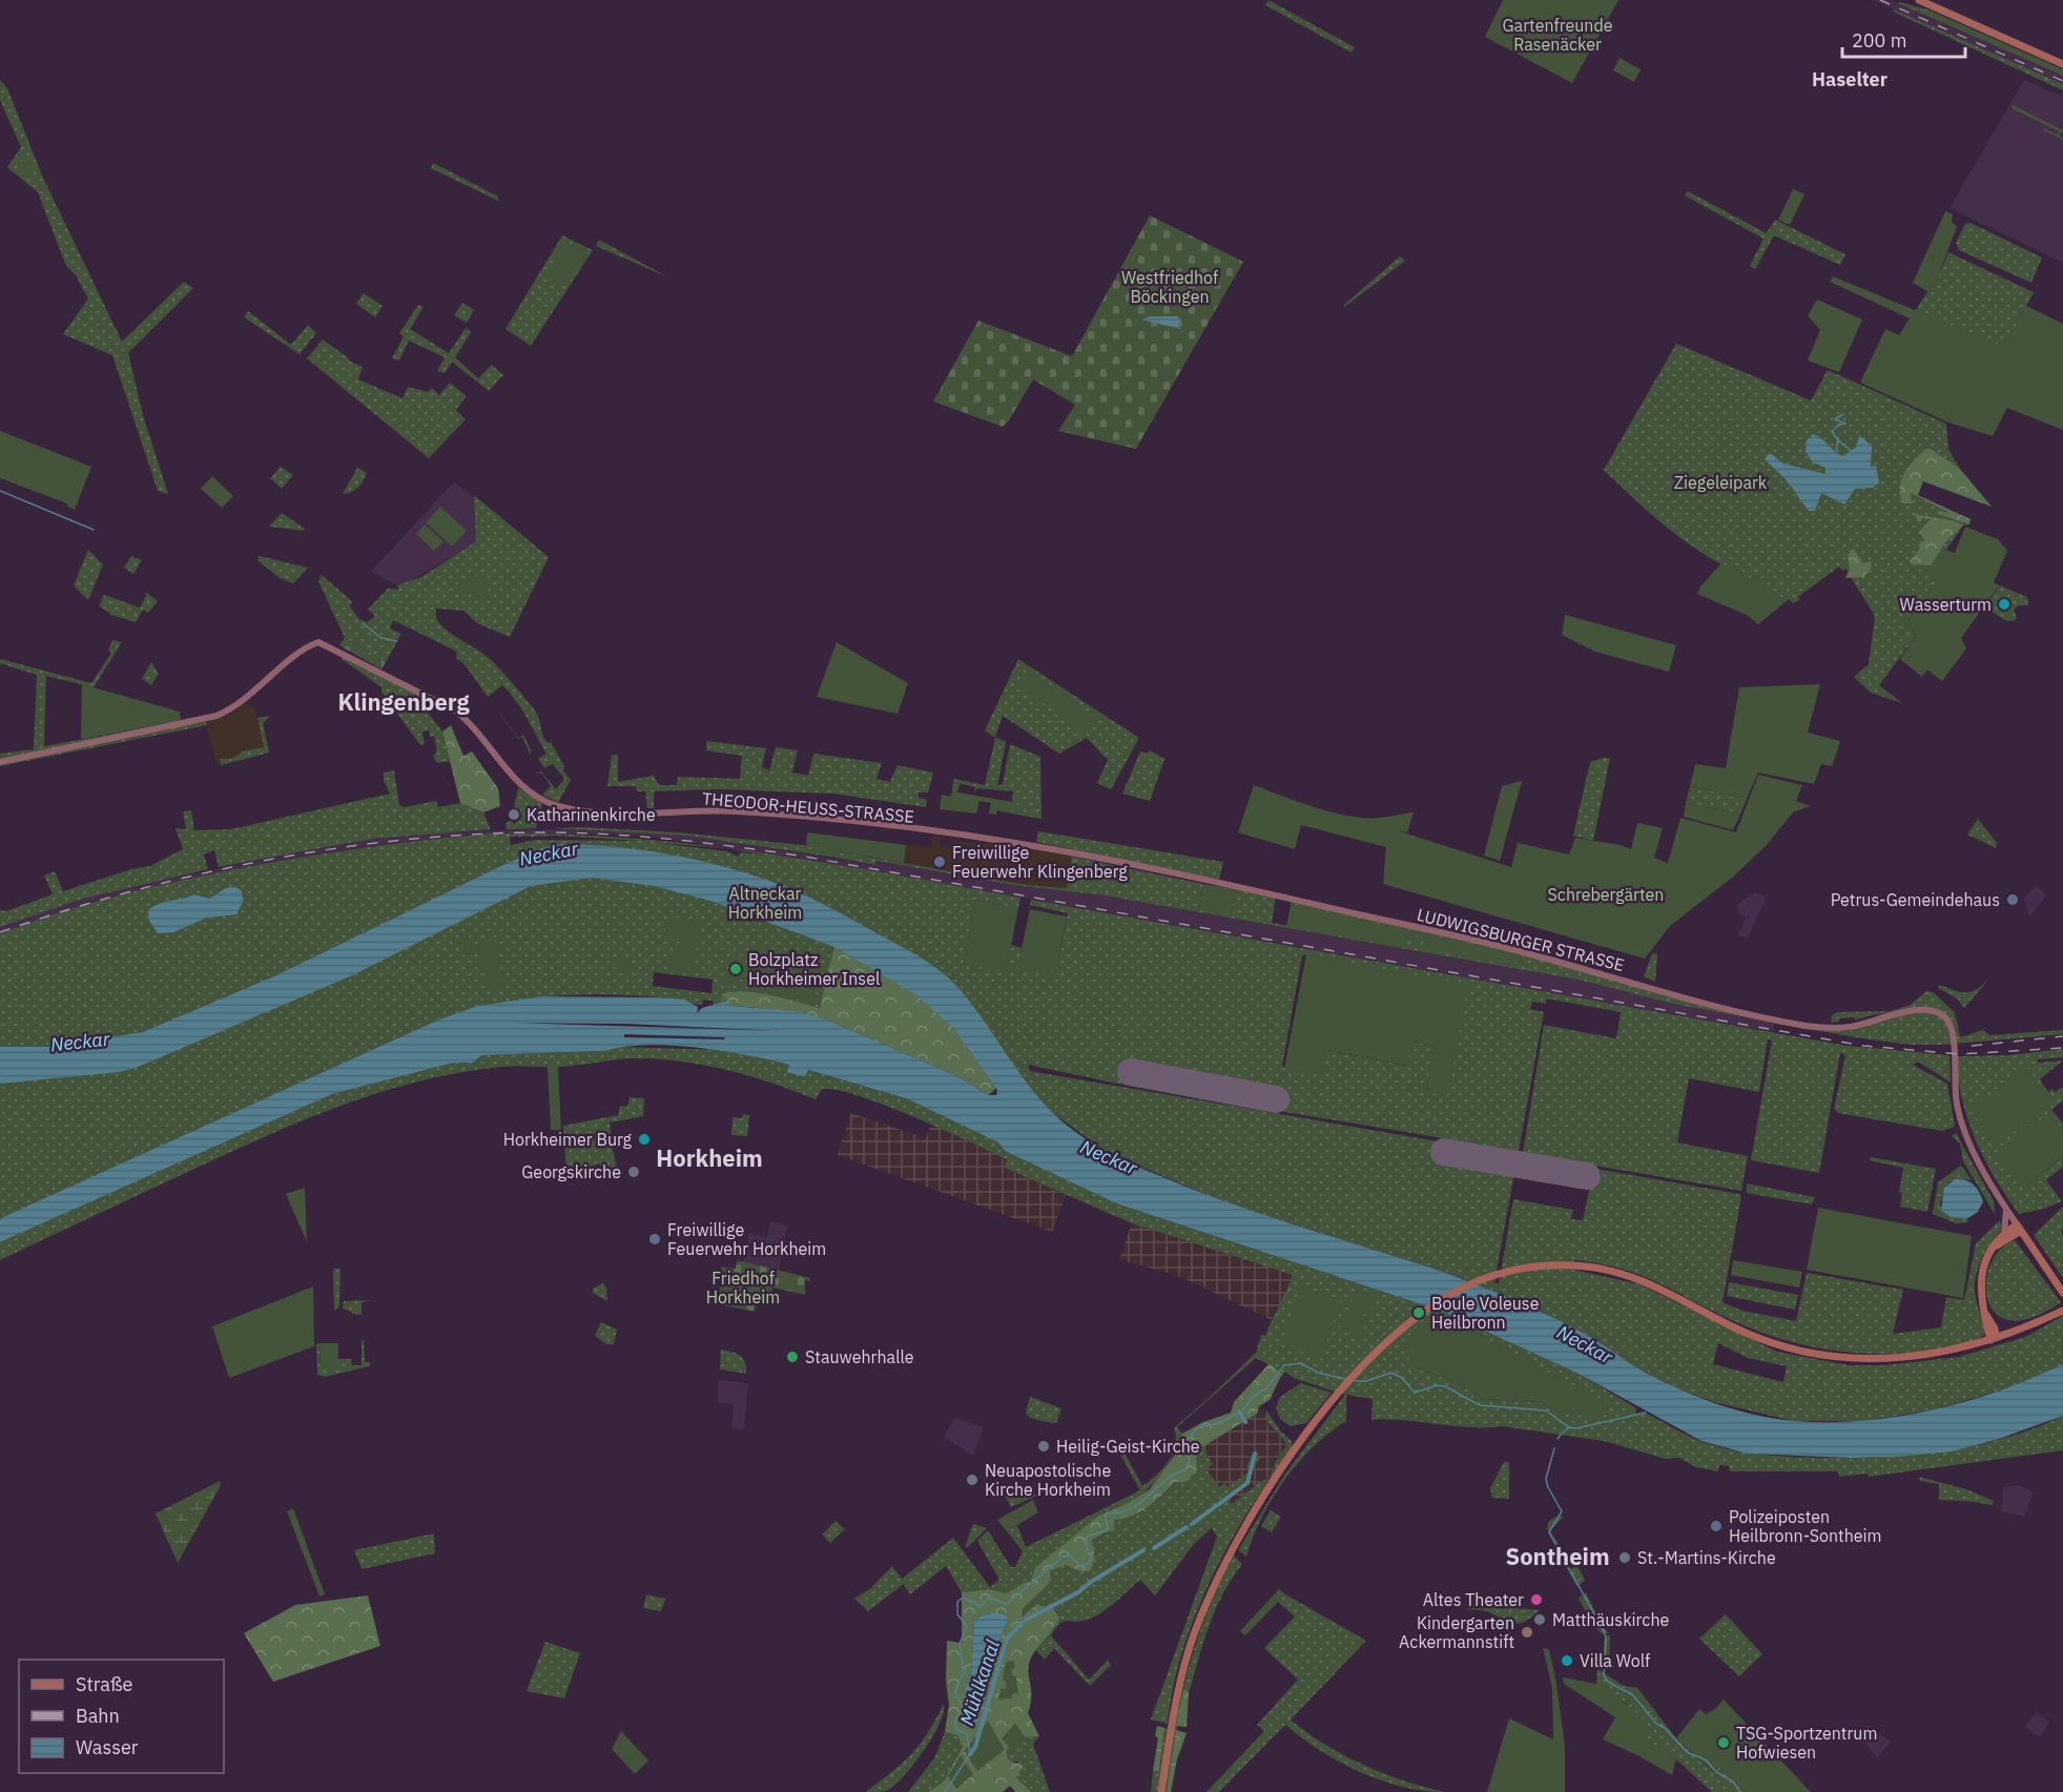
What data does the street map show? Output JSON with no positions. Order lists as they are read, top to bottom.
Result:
{
  "streets": {
    "main road": ["THEODOR-HEUSS-STRASSE", "LUDWIGSBURGER STRASSE"]
  },
  "crossings": [
    ["THEODOR-HEUSS-STRASSE", "LUDWIGSBURGER STRASSE"]
  ],
  "districts": [
    "Haselter",
    "Klingenberg",
    "Horkheim",
    "Sontheim"
  ],
  "water": ["Neckar", "Mühlkanal"],
  "parks": [
    "Gartenfreunde Rasenäcker",
    "Westfriedhof Böckingen",
    "Ziegeleipark",
    "Altneckar Horkheim",
    "Schrebergärten",
    "Friedhof Horkheim"
  ],
  "places": [
    "Wasserturm",
    "Katharinenkirche",
    "Freiwillige Feuerwehr Klingenberg",
    "Petrus-Gemeindehaus",
    "Bolzplatz Horkheimer Insel",
    "Horkheimer Burg",
    "Georgskirche",
    "Freiwillige Feuerwehr Horkheim",
    "Boule Voleuse Heilbronn",
    "Stauwehrhalle",
    "Heilig-Geist-Kirche",
    "Neuapostolische Kirche Horkheim",
    "Polizeiposten Heilbronn-Sontheim",
    "St.-Martins-Kirche",
    "Altes Theater",
    "Matthäuskirche",
    "Kindergarten Ackermannstift",
    "Villa Wolf",
    "TSG-Sportzentrum Hofwiesen"
  ],
  "legend": ["Straße", "Bahn", "Wasser"],
  "scale_bar": "200 m"
}
